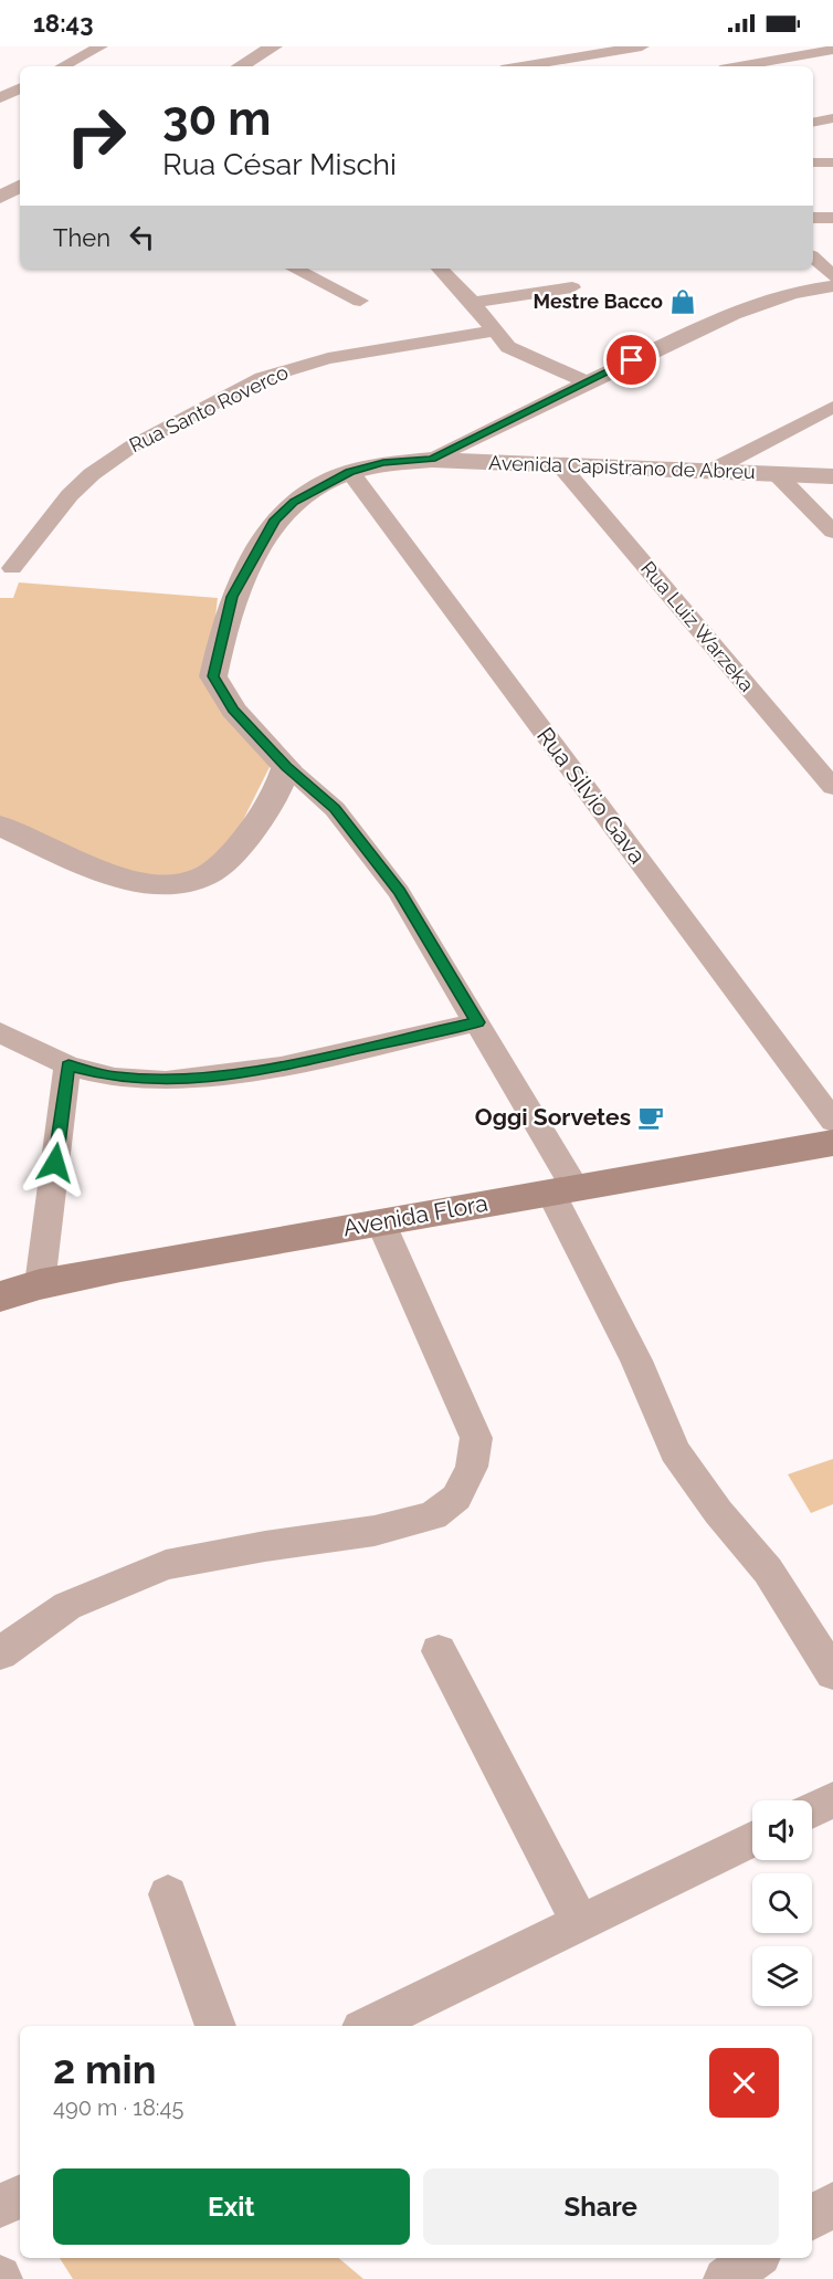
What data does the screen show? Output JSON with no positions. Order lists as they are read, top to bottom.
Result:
{
  "streets": {
    "main road": ["Avenida Flora"],
    "street": [
      "Rua Santo Roverco",
      "Avenida Capistrano de Abreu",
      "Rua Luiz Warzeka",
      "Rua Silvio Gava"
    ]
  },
  "crossings": [
    ["Avenida Capistrano de Abreu", "Rua Luiz Warzeka"],
    ["Avenida Capistrano de Abreu", "Rua Silvio Gava"]
  ],
  "places": {
    "shop": ["Mestre Bacco"],
    "cafe": ["Oggi Sorvetes"]
  },
  "page": {
    "status": "18:43",
    "turn": ["30 m", "Rua César Mischi"],
    "then": "Then",
    "heading": ["2 min", "490 m · 18:45"],
    "buttons": ["Exit", "Share"]
  }
}
